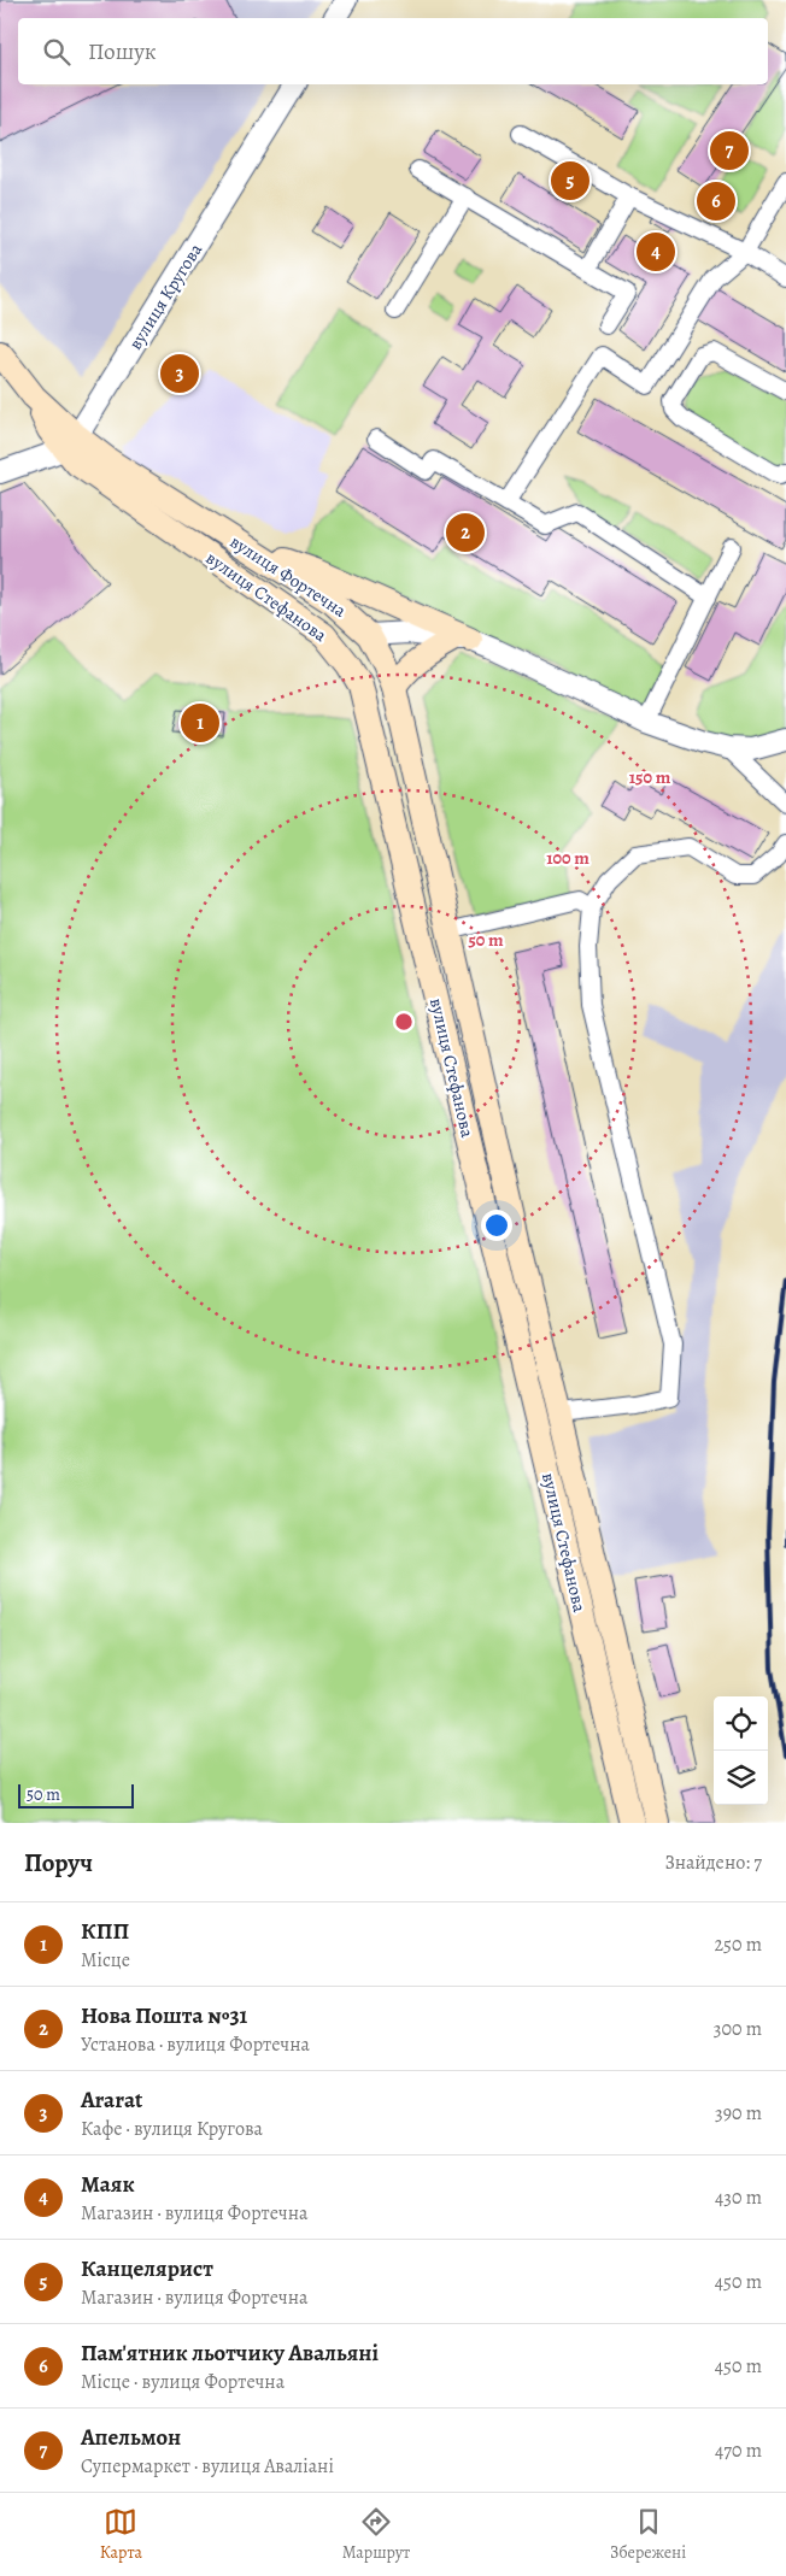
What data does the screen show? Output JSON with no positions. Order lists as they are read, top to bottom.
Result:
{
  "streets": {
    "main road": ["вулиця Фортечна", "вулиця Стефанова"],
    "street": ["вулиця Кругова"]
  },
  "crossings": [
    ["вулиця Кругова", "вулиця Фортечна"],
    ["вулиця Кругова", "вулиця Стефанова"],
    ["вулиця Фортечна", "вулиця Стефанова"]
  ],
  "scale_bar": "50 m",
  "page": {
    "search": "Пошук",
    "pins": [
      "7",
      "5",
      "6",
      "4",
      "3",
      "2",
      "1"
    ],
    "scale": "50 m",
    "heading": ["Поруч", "Знайдено: 7"],
    "list": [
      {
        "mark": "1",
        "name": "КПП",
        "note": "Місце",
        "value": "250 m"
      },
      {
        "mark": "2",
        "name": "Нова Пошта №31",
        "note": "Установа · вулиця Фортечна",
        "value": "300 m"
      },
      {
        "mark": "3",
        "name": "Ararat",
        "note": "Кафе · вулиця Кругова",
        "value": "390 m"
      },
      {
        "mark": "4",
        "name": "Маяк",
        "note": "Магазин · вулиця Фортечна",
        "value": "430 m"
      },
      {
        "mark": "5",
        "name": "Канцелярист",
        "note": "Магазин · вулиця Фортечна",
        "value": "450 m"
      },
      {
        "mark": "6",
        "name": "Пам'ятник льотчику Авальяні",
        "note": "Місце · вулиця Фортечна",
        "value": "450 m"
      },
      {
        "mark": "7",
        "name": "Апельмон",
        "note": "Супермаркет · вулиця Аваліані",
        "value": "470 m"
      }
    ],
    "nav": ["Карта", "Маршрут", "Збережені"]
  },
  "rings": ["150 m", "100 m", "50 m"]
}
